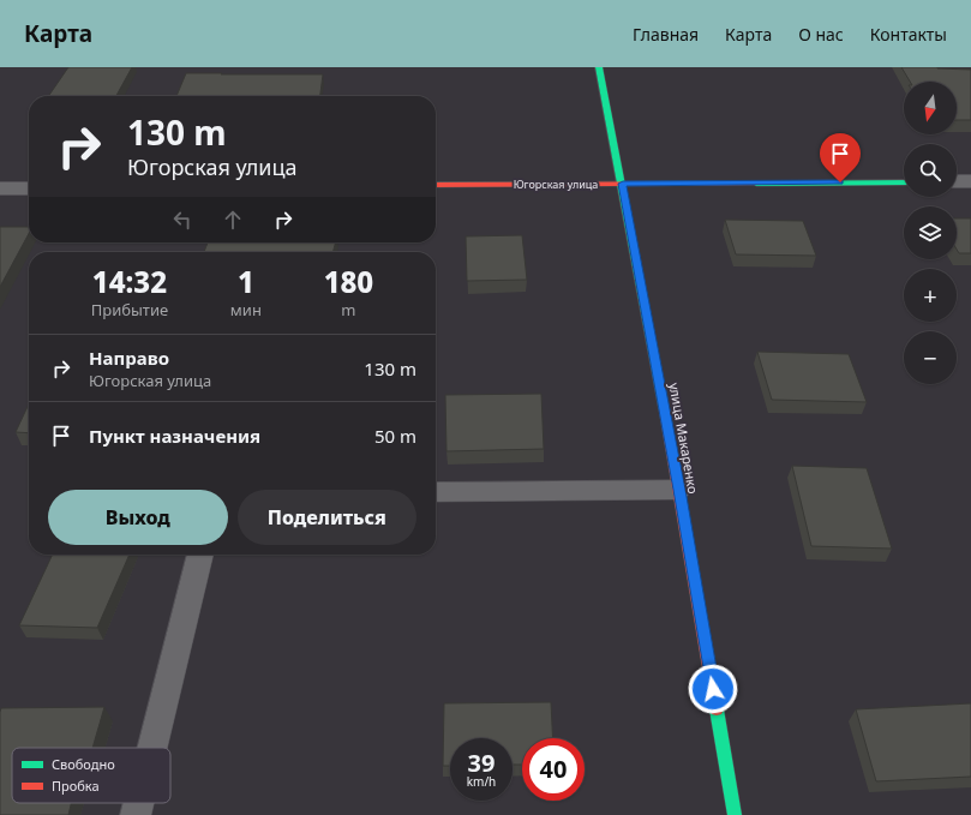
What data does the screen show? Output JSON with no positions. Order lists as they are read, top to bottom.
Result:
{
  "streets": {
    "street": ["Югорская улица", "улица Макаренко"]
  },
  "crossings": [
    ["Югорская улица", "улица Макаренко"]
  ],
  "legend": ["Свободно", "Пробка"],
  "north": "bottom",
  "page": {
    "header": "Карта",
    "nav": [
      "Главная",
      "Карта",
      "О нас",
      "Контакты"
    ],
    "map_buttons": ["+", "−"],
    "turn": ["130 m", "Югорская улица"],
    "eta": [
      "14:32",
      "Прибытие",
      "1",
      "мин",
      "180",
      "m"
    ],
    "list": [
      {
        "name": "Направо",
        "note": "Югорская улица",
        "value": "130 m"
      },
      {
        "name": "Пункт назначения",
        "value": "50 m"
      }
    ],
    "buttons": ["Выход", "Поделиться"],
    "speed": "39 km/h",
    "limit": "40"
  }
}
